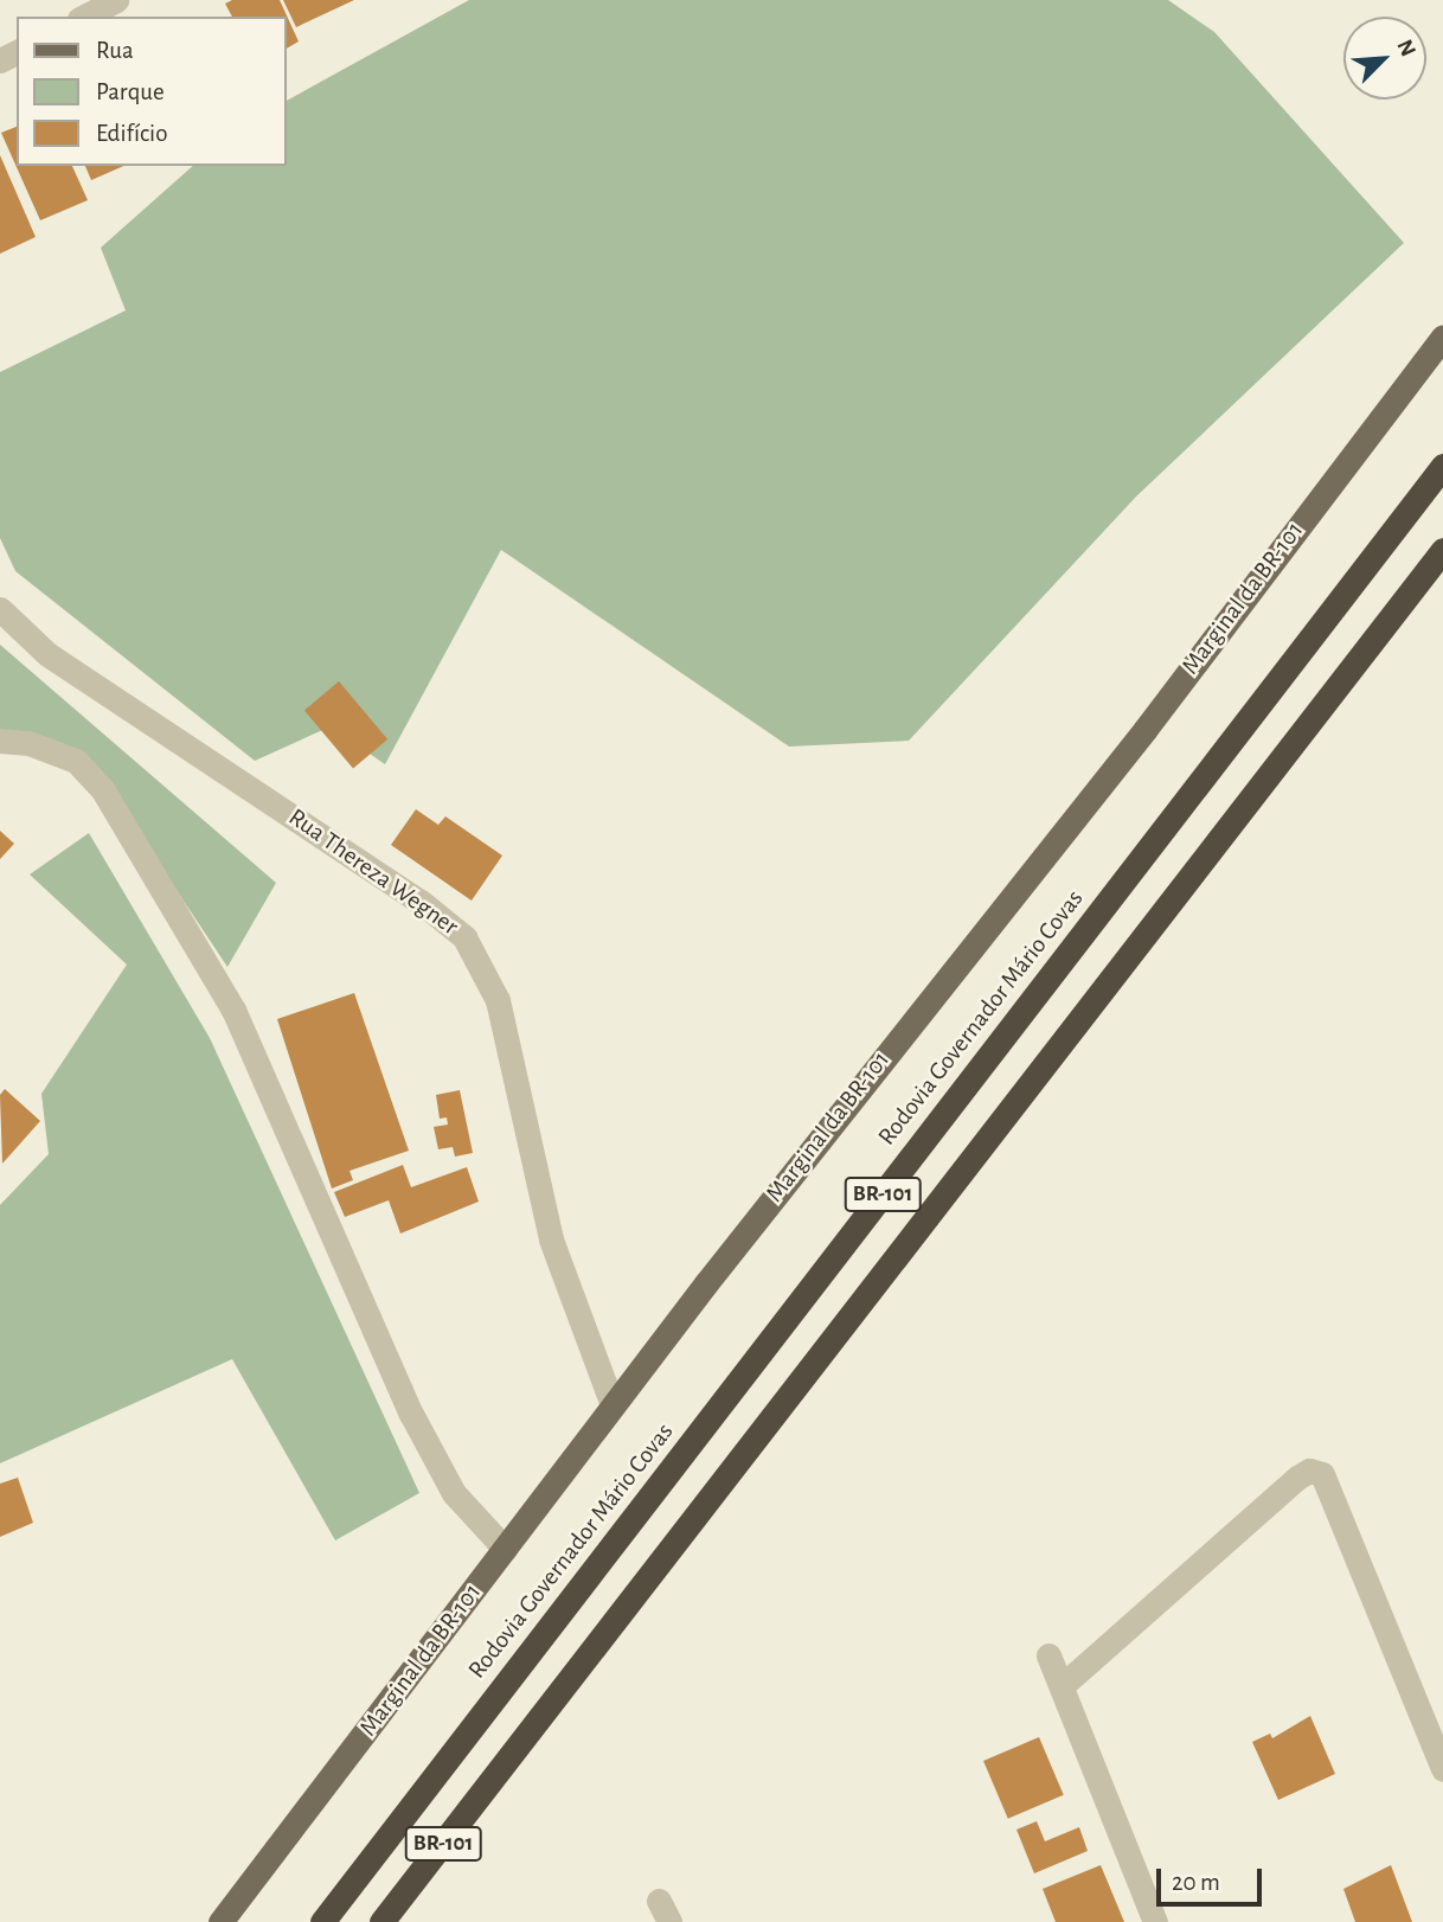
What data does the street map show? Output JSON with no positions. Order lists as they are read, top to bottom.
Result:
{
  "streets": {
    "highway": ["Rodovia Governador Mário Covas", "BR-101"],
    "main road": ["Marginal da BR-101"],
    "street": ["Rua Thereza Wegner"]
  },
  "crossings": [
    ["Marginal da BR-101", "Rua Thereza Wegner"]
  ],
  "legend": ["Rua", "Parque", "Edifício"],
  "scale_bar": "20 m",
  "north": "top right"
}
